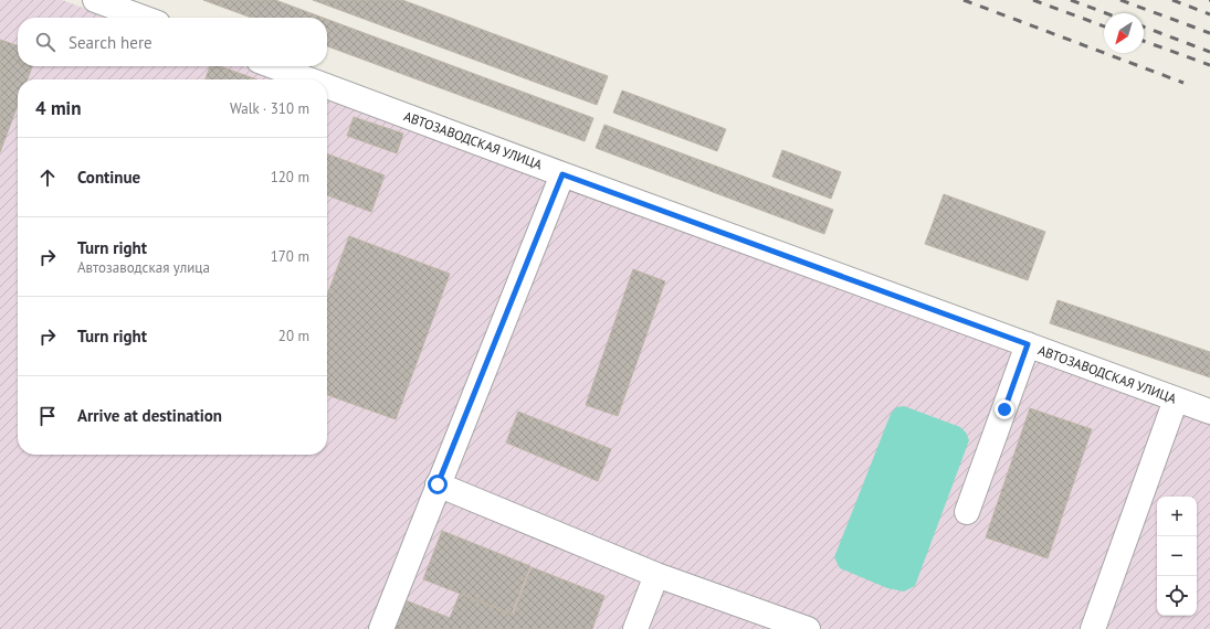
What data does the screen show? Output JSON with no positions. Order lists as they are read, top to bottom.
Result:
{
  "streets": {
    "street": ["АВТОЗАВОДСКАЯ УЛИЦА"]
  },
  "north": "bottom left",
  "page": {
    "search": "Search here",
    "heading": ["4 min", "Walk · 310 m"],
    "list": [
      ["Continue", "120 m"],
      ["Turn right", "Автозаводская улица", "170 m"],
      ["Turn right", "20 m"],
      "Arrive at destination"
    ],
    "map_buttons": ["+", "−"]
  }
}
